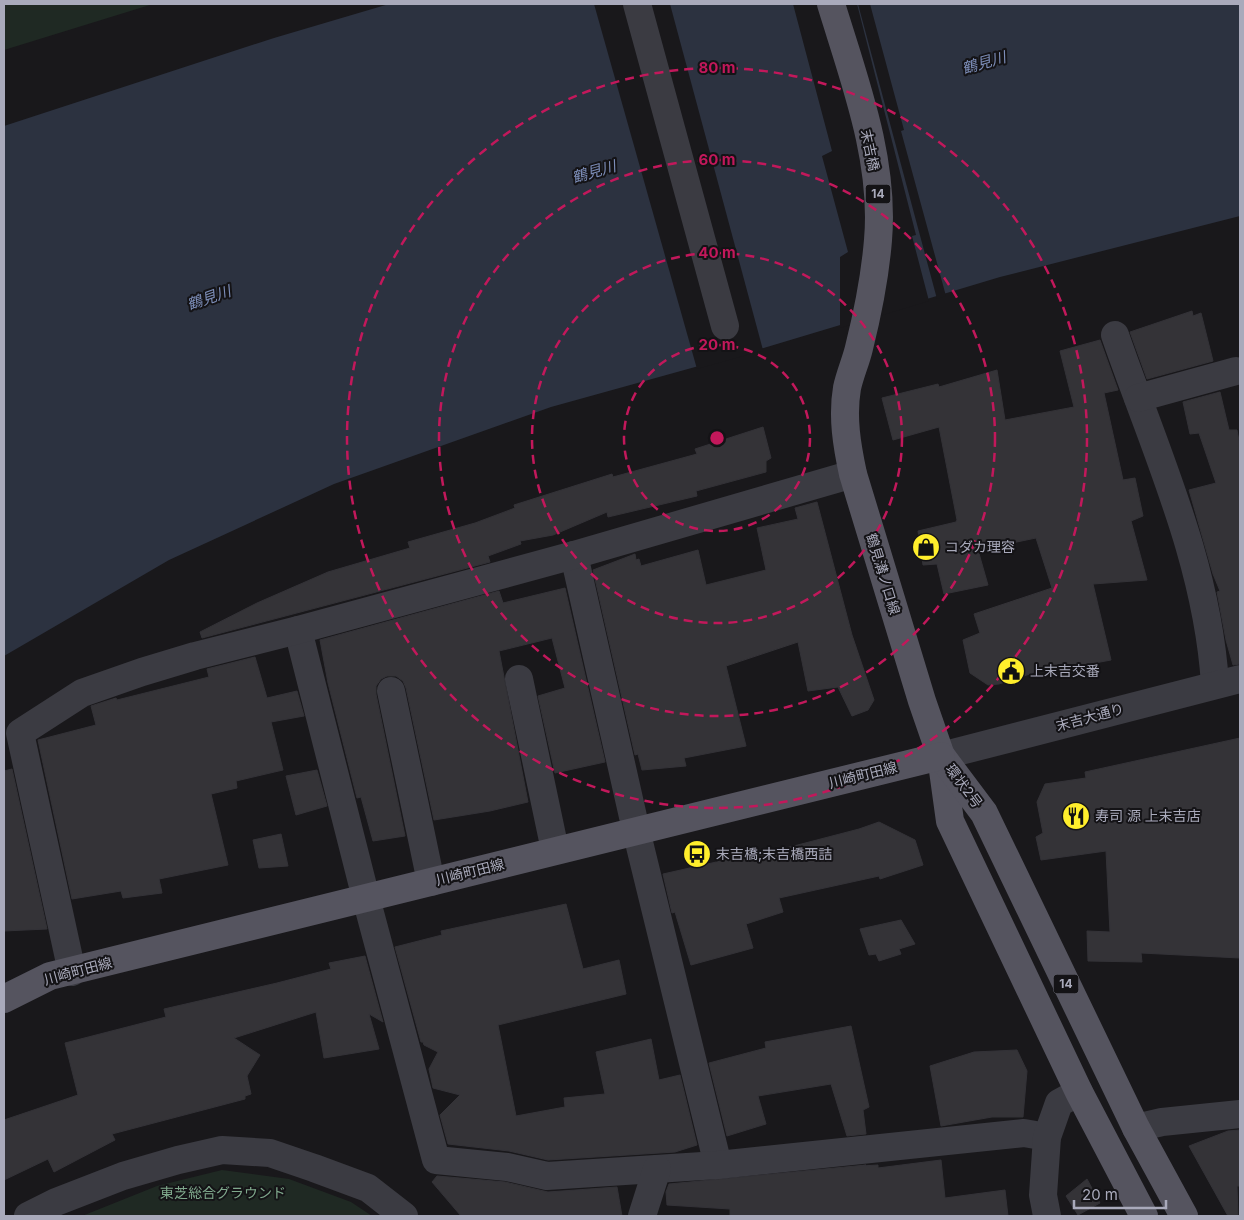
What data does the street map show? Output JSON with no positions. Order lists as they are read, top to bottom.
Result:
{
  "streets": {
    "main road": [
      "末吉橋",
      "14",
      "鶴見溝ノ口線",
      "川崎町田線",
      "環状2号"
    ],
    "street": ["末吉大通り"]
  },
  "crossings": [
    ["末吉橋", "鶴見溝ノ口線"],
    ["鶴見溝ノ口線", "末吉大通り"],
    ["鶴見溝ノ口線", "川崎町田線"],
    ["鶴見溝ノ口線", "環状2号"],
    ["末吉大通り", "川崎町田線"],
    ["末吉大通り", "環状2号"],
    ["川崎町田線", "環状2号"]
  ],
  "water": ["鶴見川"],
  "parks": ["東芝総合グラウンド"],
  "places": {
    "shop": ["コダカ理容"],
    "public building": ["上末吉交番"],
    "restaurant": ["寿司 源 上末吉店"],
    "bus stop": ["末吉橋;末吉橋西詰"]
  },
  "scale_bar": "20 m",
  "rings": [
    "80 m",
    "60 m",
    "40 m",
    "20 m"
  ]
}
